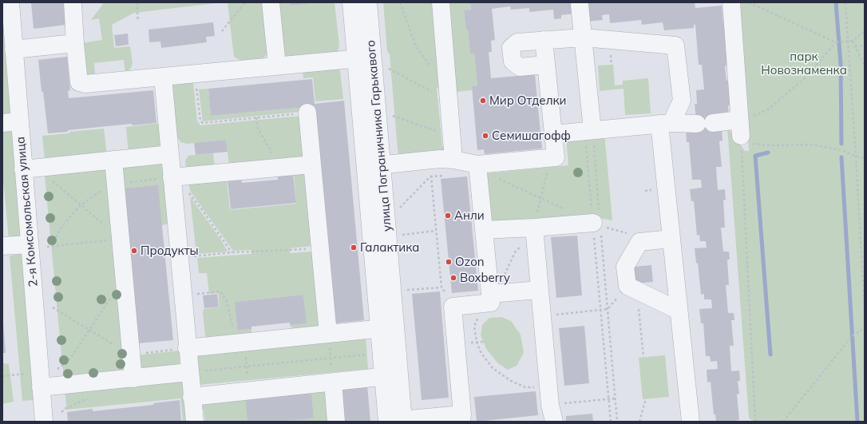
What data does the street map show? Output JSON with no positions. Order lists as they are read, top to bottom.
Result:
{
  "streets": {
    "street": ["улица Пограничника Гарькавого", "2-я Комсомольская улица"]
  },
  "parks": ["парк Новознаменка"],
  "places": [
    "Мир Отделки",
    "Семишагофф",
    "Анли",
    "Галактика",
    "Продукты",
    "Ozon",
    "Boxberry"
  ]
}
